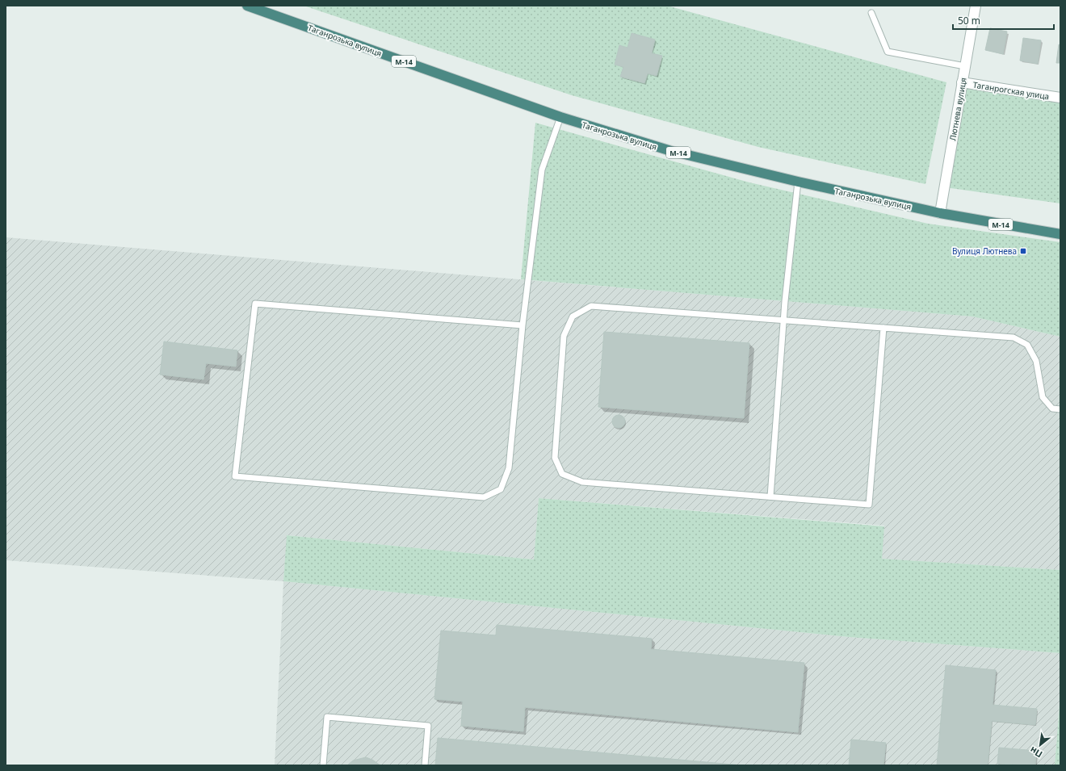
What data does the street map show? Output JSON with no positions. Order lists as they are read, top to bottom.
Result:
{
  "streets": {
    "highway": ["Таганрозька вулиця", "М-14"],
    "street": ["Таганрогская улица", "Лютнева вулиця"]
  },
  "crossings": [
    ["Таганрозька вулиця", "Лютнева вулиця"],
    ["Таганрогская улица", "Лютнева вулиця"]
  ],
  "places": {
    "transit": ["Вулиця Лютнева"]
  },
  "scale_bar": "50 m",
  "north": "bottom left"
}
